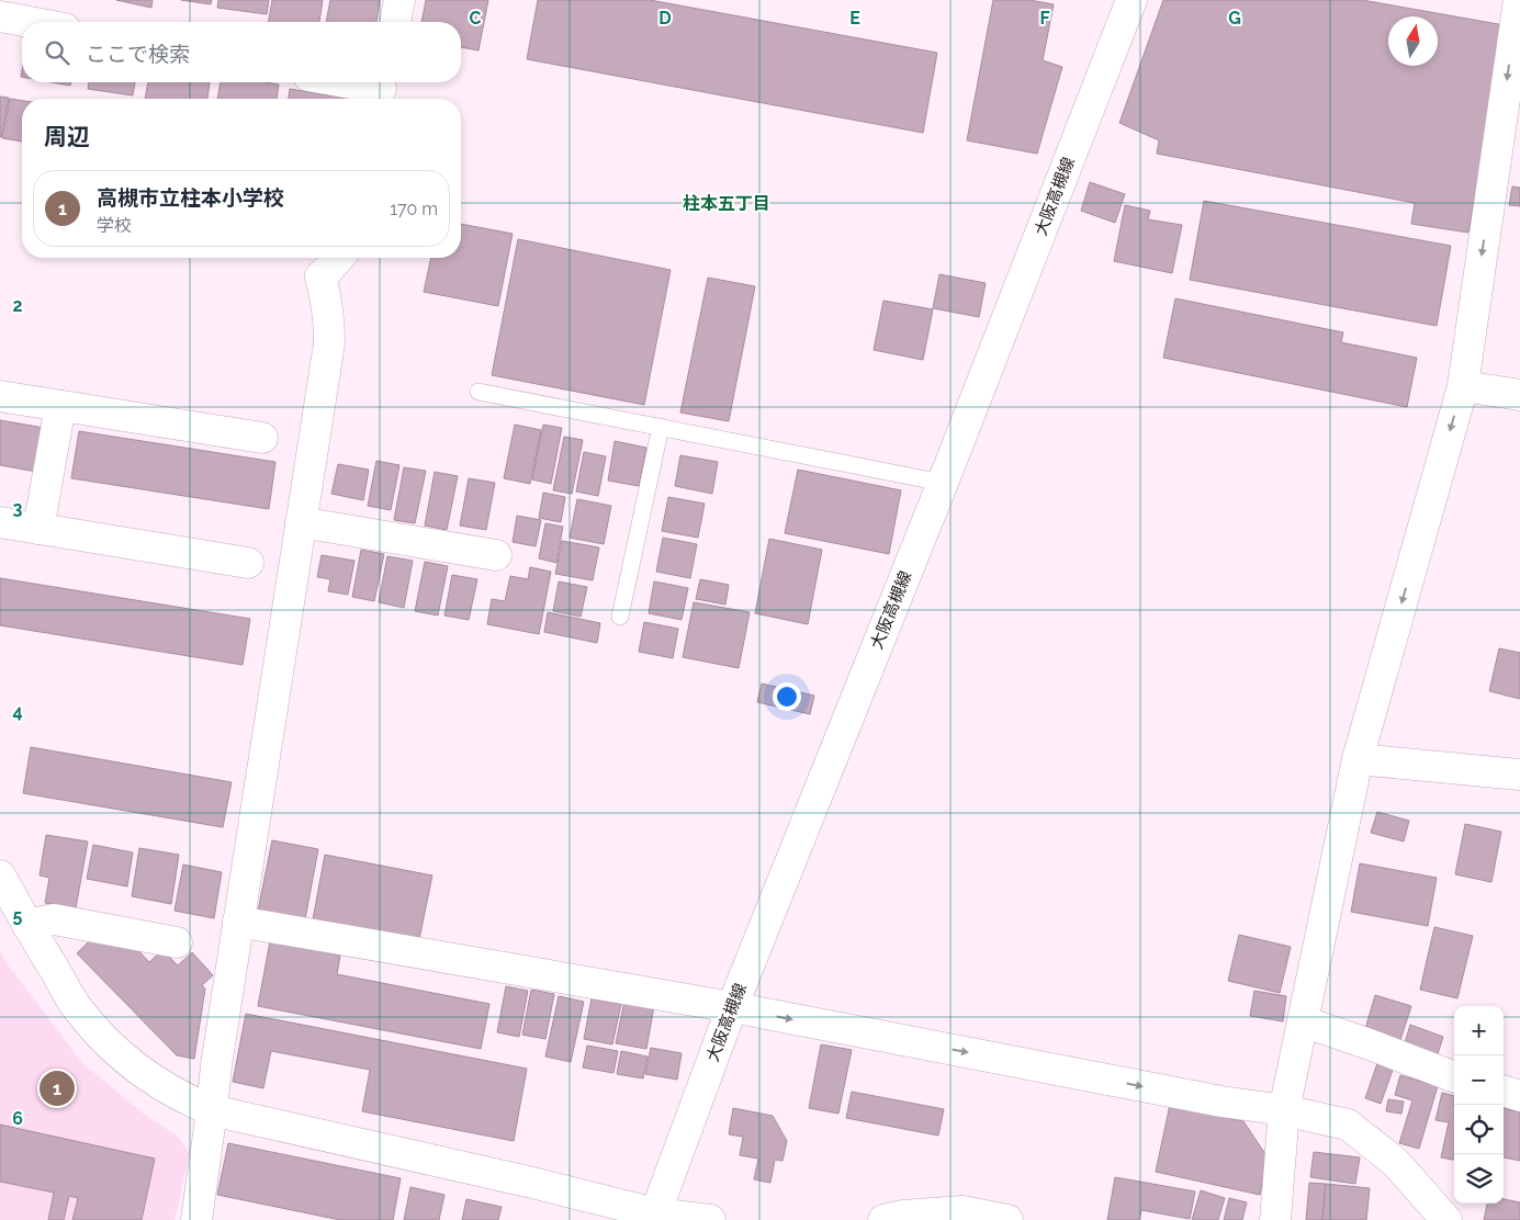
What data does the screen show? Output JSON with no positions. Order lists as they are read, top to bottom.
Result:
{
  "streets": {
    "street": ["大阪高槻線"]
  },
  "districts": ["柱本五丁目"],
  "north": "top",
  "page": {
    "search": "ここで検索",
    "heading": "周辺",
    "list": [
      {
        "mark": "1",
        "name": "高槻市立柱本小学校",
        "note": "学校",
        "value": "170 m"
      }
    ],
    "map_buttons": ["+", "−"],
    "pins": "1"
  },
  "grid": {
    "columns": [
      "C",
      "D",
      "E",
      "F",
      "G"
    ],
    "rows": [
      "2",
      "3",
      "4",
      "5",
      "6"
    ]
  }
}
